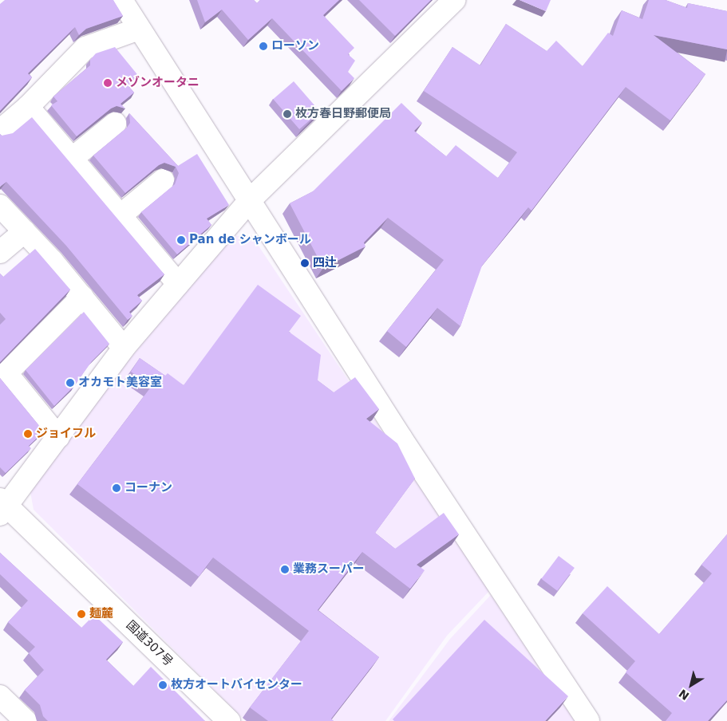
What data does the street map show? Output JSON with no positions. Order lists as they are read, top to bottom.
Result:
{
  "streets": {
    "main road": ["国道307号"]
  },
  "places": [
    "ローソン",
    "メゾンオータニ",
    "枚方春日野郵便局",
    "Pan de シャンボール",
    "四辻",
    "オカモト美容室",
    "ジョイフル",
    "コーナン",
    "業務スーパー",
    "麺麓",
    "枚方オートバイセンター"
  ],
  "north": "bottom left"
}
